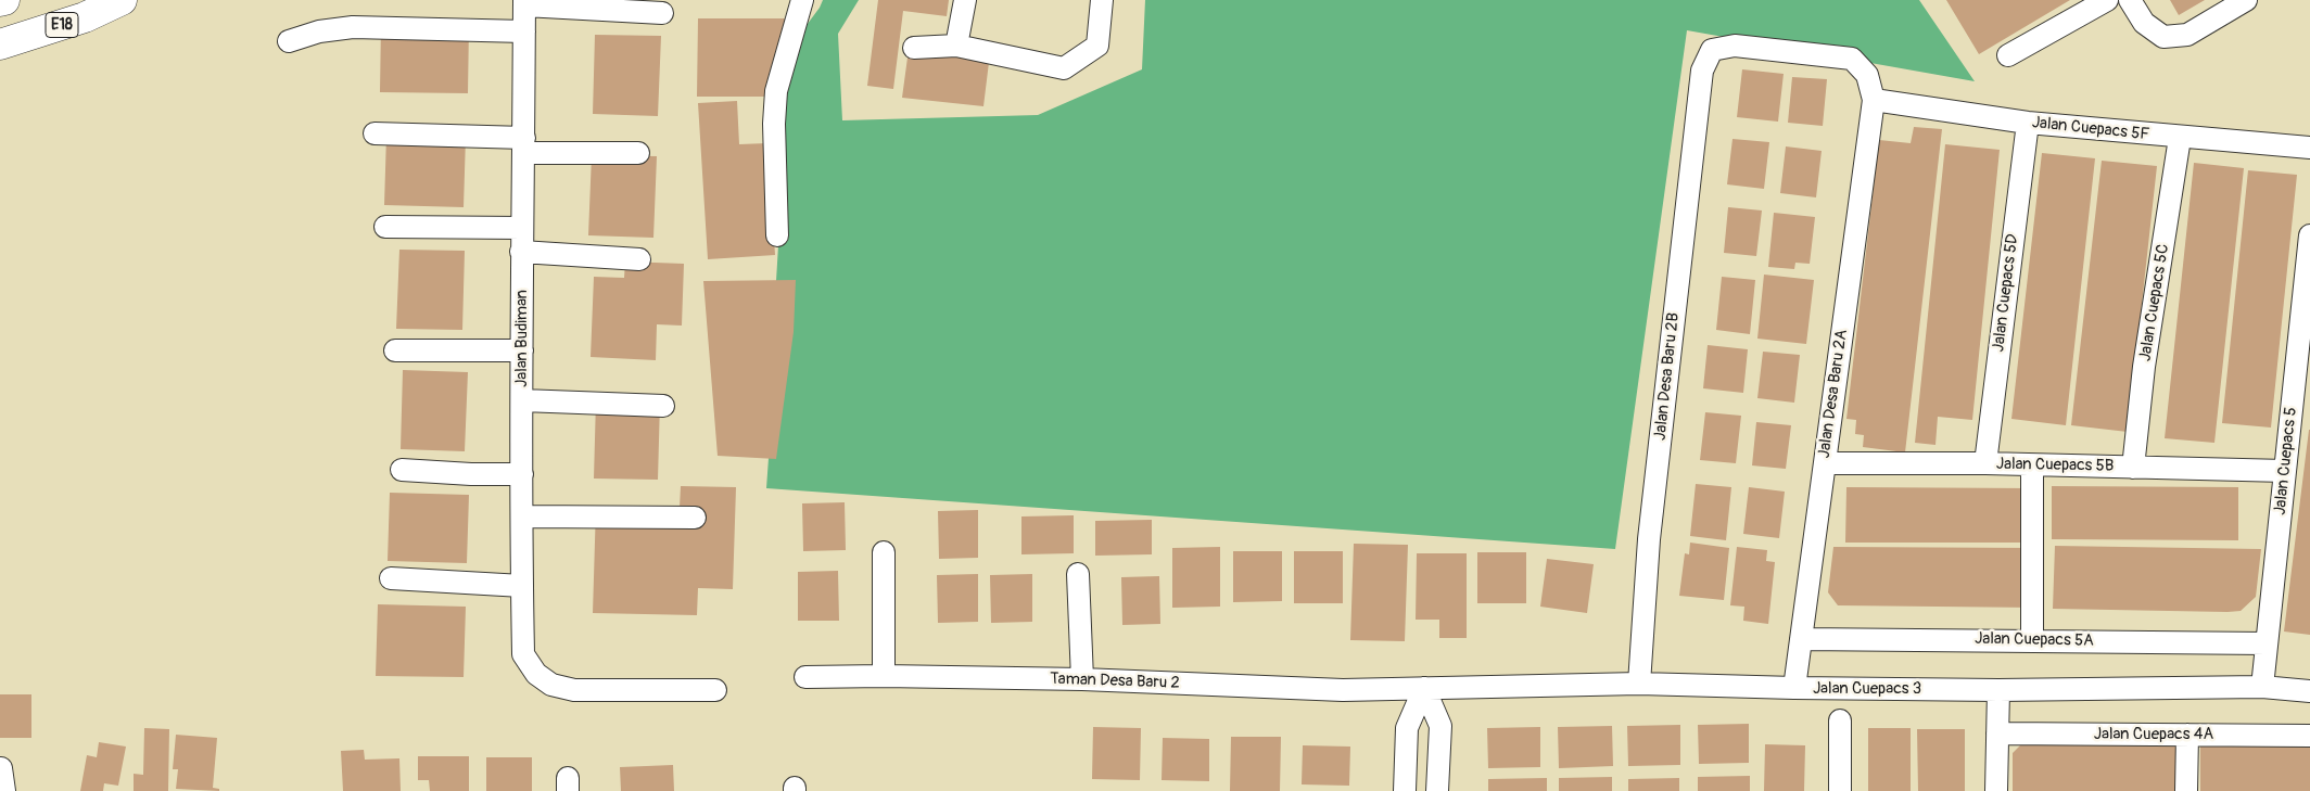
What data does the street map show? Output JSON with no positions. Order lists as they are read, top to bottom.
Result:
{
  "streets": {
    "highway": ["E18"],
    "street": [
      "Jalan Cuepacs 5F",
      "Jalan Cuepacs 5D",
      "Jalan Cuepacs 5C",
      "Jalan Budiman",
      "Jalan Desa Baru 2B",
      "Jalan Desa Baru 2A",
      "Jalan Cuepacs 5",
      "Jalan Cuepacs 5B",
      "Jalan Cuepacs 5A",
      "Taman Desa Baru 2",
      "Jalan Cuepacs 3",
      "Jalan Cuepacs 4A"
    ]
  },
  "crossings": [
    ["Jalan Cuepacs 5F", "Jalan Cuepacs 5D"],
    ["Jalan Cuepacs 5F", "Jalan Cuepacs 5C"],
    ["Jalan Cuepacs 5F", "Jalan Desa Baru 2B"],
    ["Jalan Cuepacs 5F", "Jalan Desa Baru 2A"],
    ["Jalan Cuepacs 5D", "Jalan Cuepacs 5B"],
    ["Jalan Cuepacs 5C", "Jalan Cuepacs 5B"],
    ["Jalan Desa Baru 2B", "Jalan Desa Baru 2A"],
    ["Jalan Desa Baru 2B", "Jalan Cuepacs 3"],
    ["Jalan Desa Baru 2A", "Jalan Cuepacs 5B"],
    ["Jalan Desa Baru 2A", "Jalan Cuepacs 5A"],
    ["Jalan Desa Baru 2A", "Jalan Cuepacs 3"],
    ["Jalan Cuepacs 5", "Jalan Cuepacs 5B"],
    ["Jalan Cuepacs 5", "Jalan Cuepacs 5A"],
    ["Jalan Cuepacs 5", "Jalan Cuepacs 3"],
    ["Taman Desa Baru 2", "Jalan Cuepacs 3"]
  ]
}
